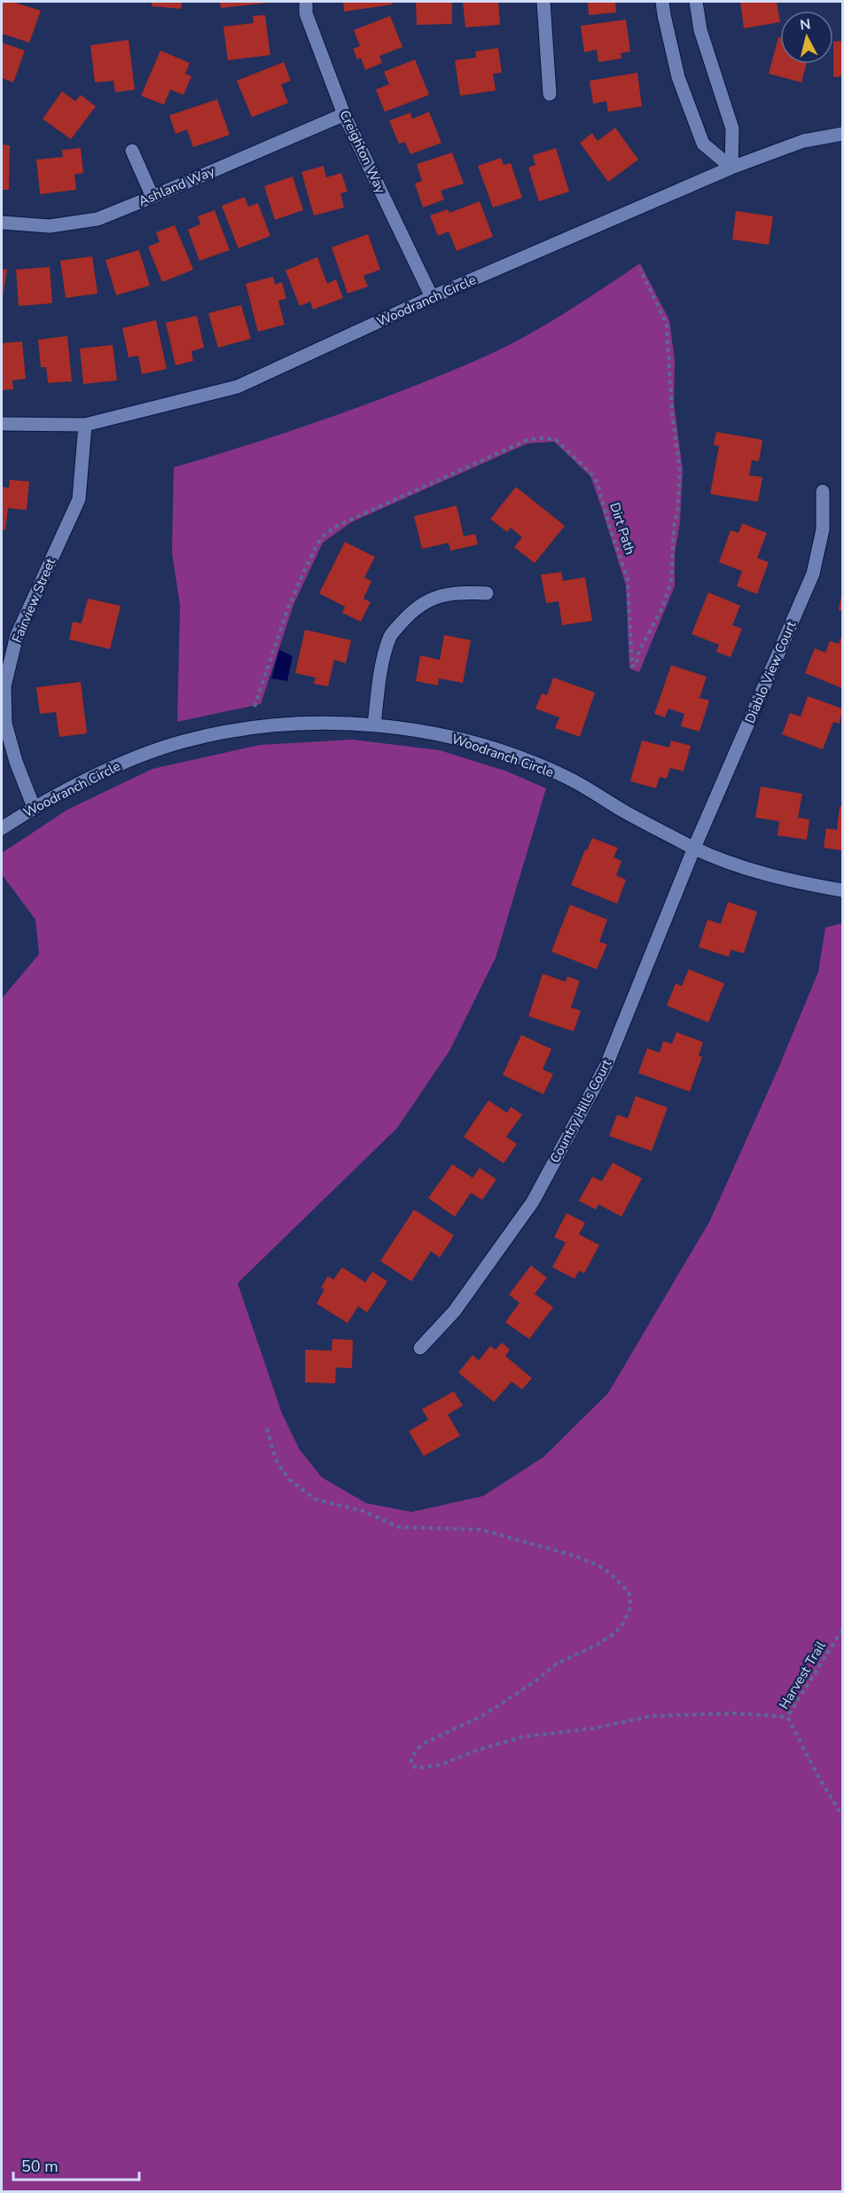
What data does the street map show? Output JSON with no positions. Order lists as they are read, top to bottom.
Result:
{
  "streets": {
    "street": [
      "Creighton Way",
      "Ashland Way",
      "Woodranch Circle",
      "Fairview Street",
      "Diablo View Court",
      "Country Hills Court"
    ],
    "path": ["Dirt Path", "Harvest Trail"]
  },
  "crossings": [
    ["Creighton Way", "Ashland Way"],
    ["Creighton Way", "Woodranch Circle"],
    ["Woodranch Circle", "Fairview Street"],
    ["Woodranch Circle", "Diablo View Court"],
    ["Woodranch Circle", "Country Hills Court"],
    ["Diablo View Court", "Country Hills Court"]
  ],
  "scale_bar": "50 m",
  "north": "top"
}
